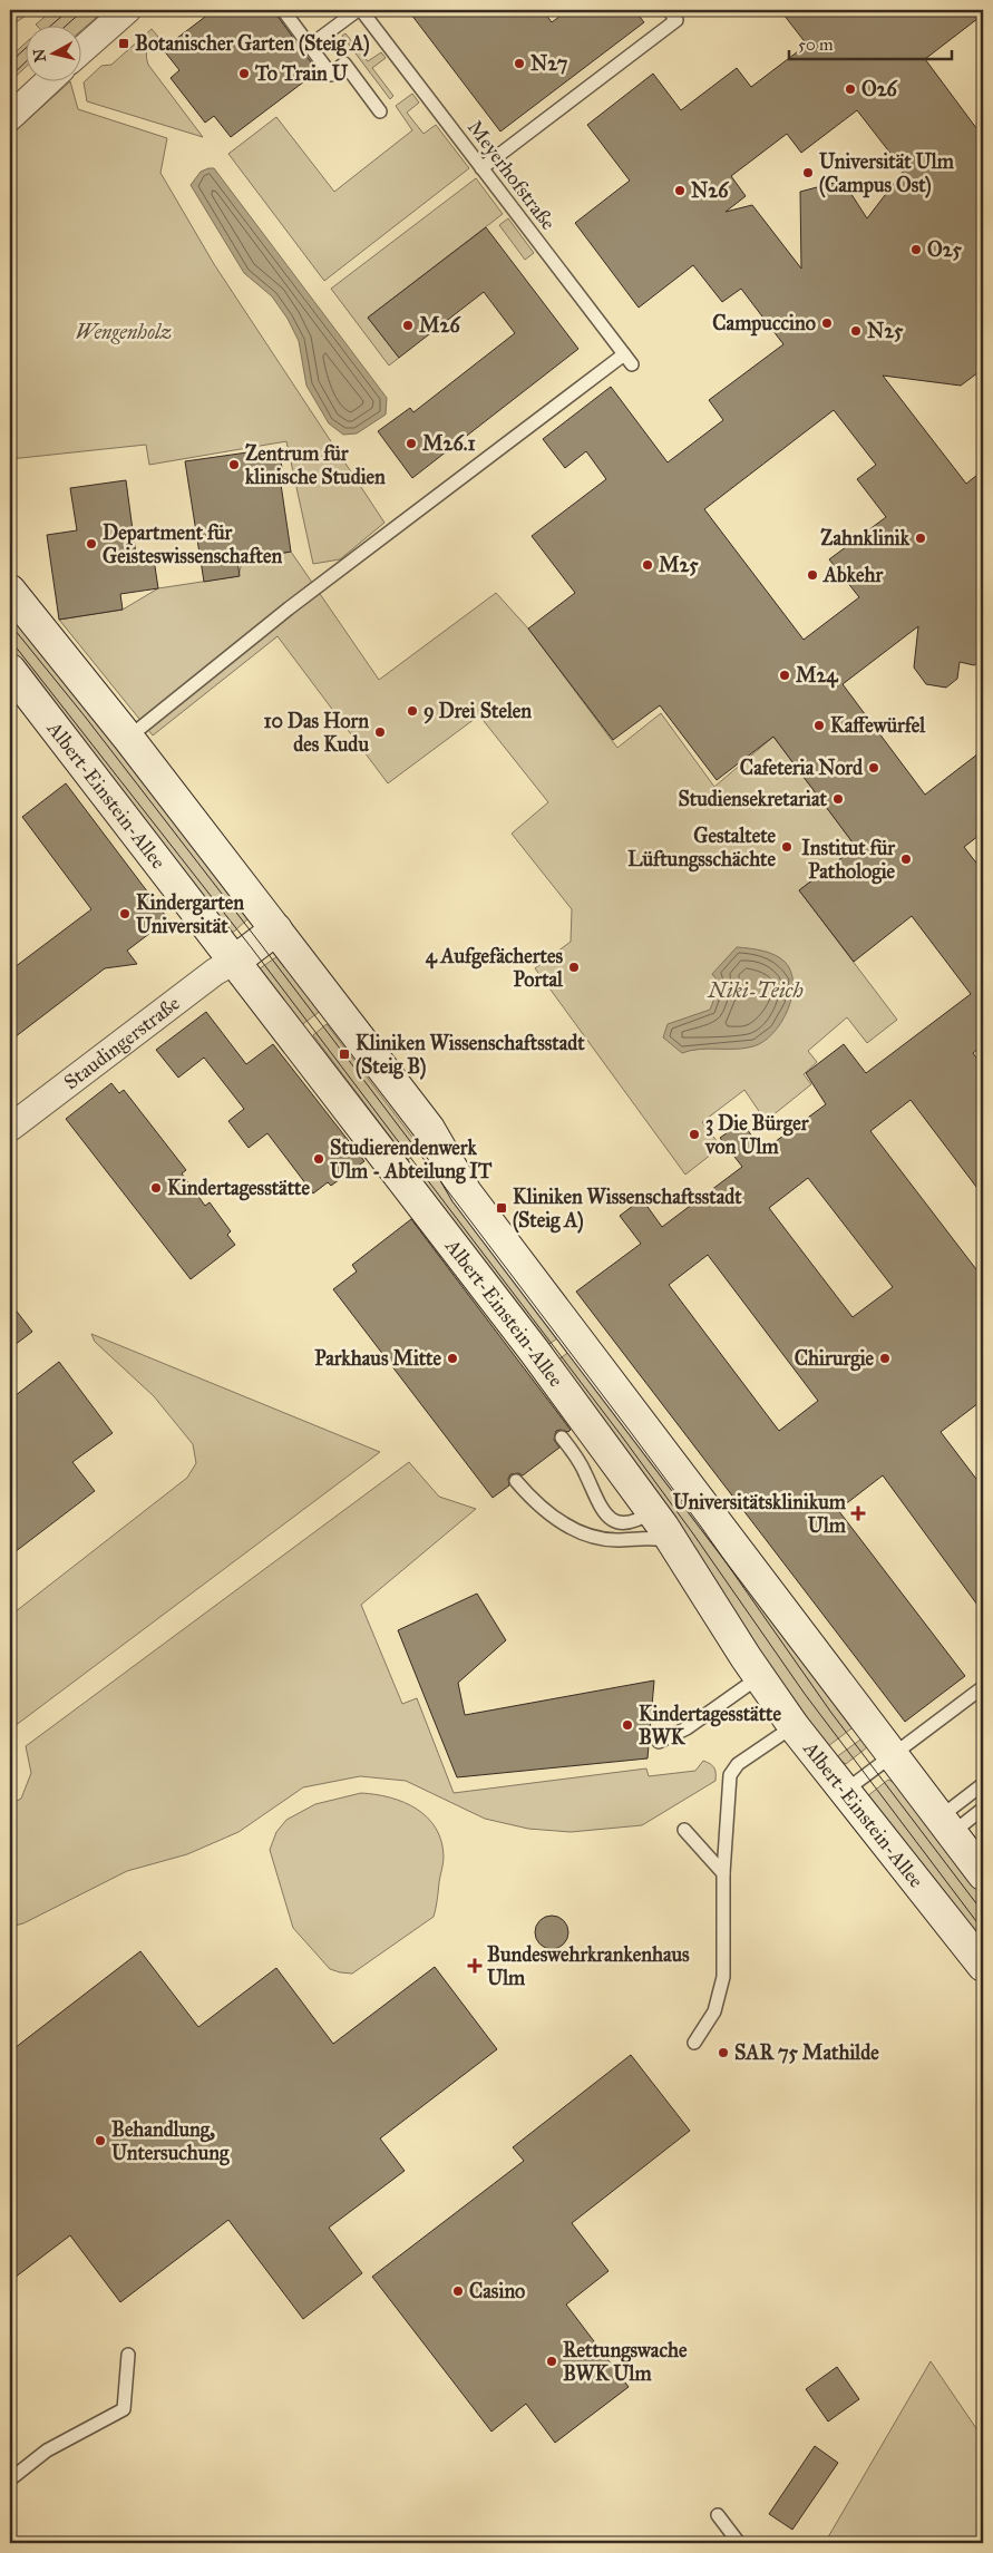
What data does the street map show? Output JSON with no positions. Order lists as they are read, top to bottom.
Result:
{
  "streets": {
    "street": ["Albert-Einstein-Allee", "Staudingerstraße"],
    "lane": ["Meyerhofstraße"]
  },
  "crossings": [
    ["Albert-Einstein-Allee", "Staudingerstraße"]
  ],
  "water": ["Niki-Teich"],
  "parks": ["Wengenholz"],
  "places": {
    "transit": ["Botanischer Garten (Steig A)", "Kliniken Wissenschaftsstadt (Steig B)", "Kliniken Wissenschaftsstadt (Steig A)"],
    "other": [
      "N27",
      "To Train U",
      "O26",
      "Universität Ulm (Campus Ost)",
      "N26",
      "O25",
      "Campuccino",
      "M26",
      "N25",
      "M26.1",
      "Zentrum für klinische Studien",
      "Zahnklinik",
      "Department für Geisteswissenschaften",
      "M25",
      "Abkehr",
      "M24",
      "9 Drei Stelen",
      "Kaffewürfel",
      "10 Das Horn des Kudu",
      "Cafeteria Nord",
      "Studiensekretariat",
      "Gestaltete Lüftungsschächte",
      "Institut für Pathologie",
      "Kindergarten Universität",
      "4 Aufgefächertes Portal",
      "3 Die Bürger von Ulm",
      "Studierendenwerk Ulm - Abteilung IT",
      "Kindertagesstätte",
      "Parkhaus Mitte",
      "Chirurgie",
      "Kindertagesstätte BWK",
      "SAR 75 Mathilde",
      "Behandlung, Untersuchung",
      "Casino",
      "Rettungswache BWK Ulm"
    ],
    "health": ["Universitätsklinikum Ulm", "Bundeswehrkrankenhaus Ulm"]
  },
  "scale_bar": "50 m",
  "north": "left"
}
